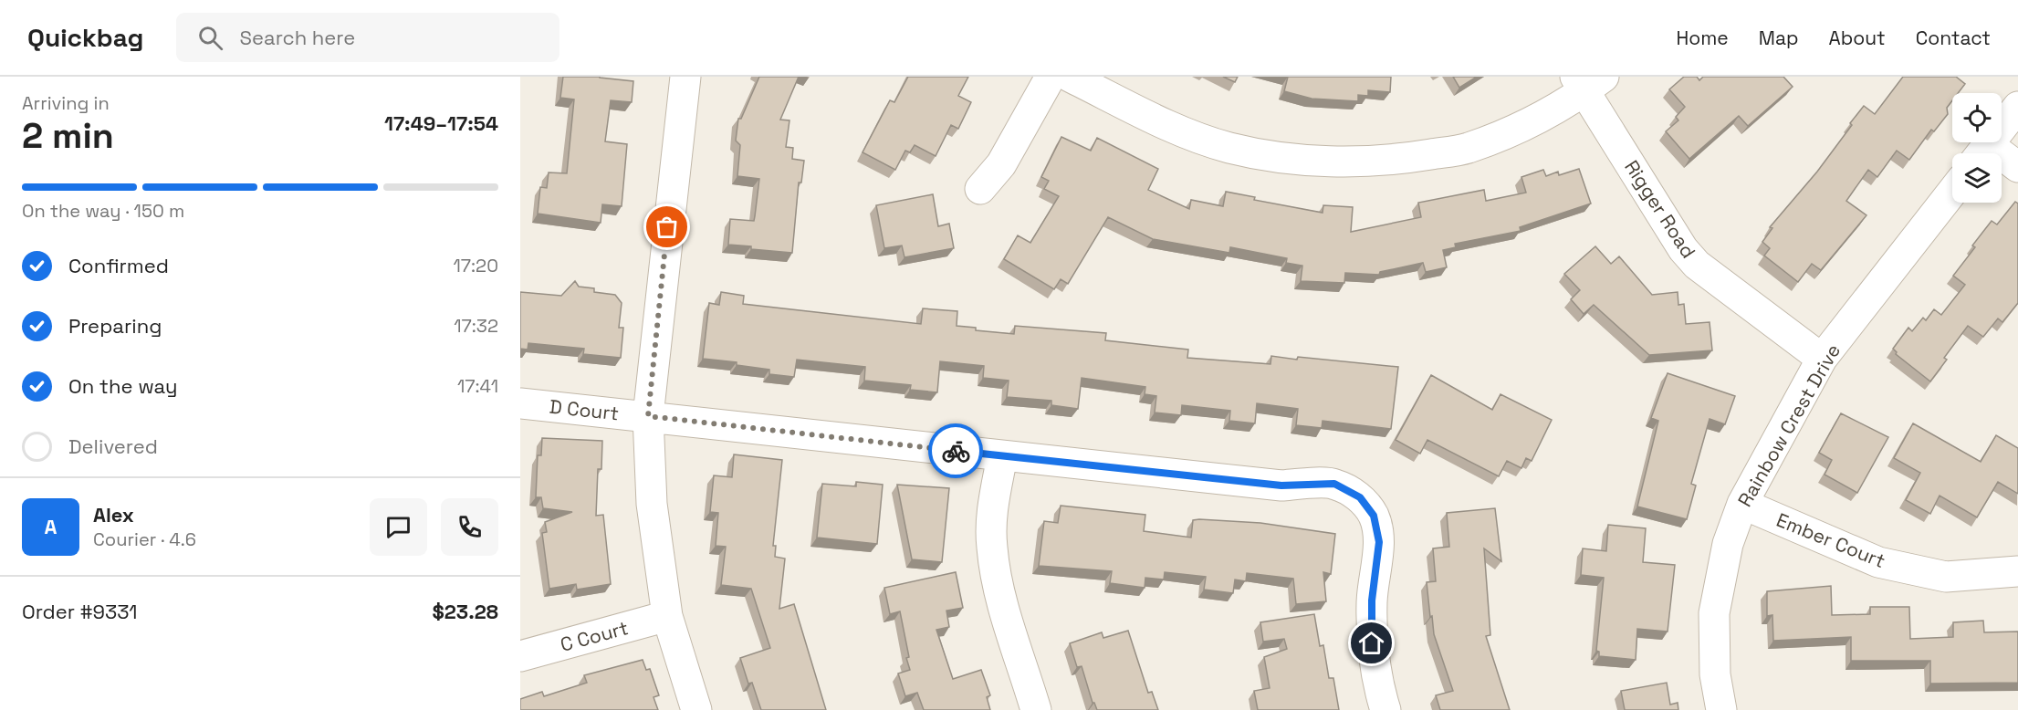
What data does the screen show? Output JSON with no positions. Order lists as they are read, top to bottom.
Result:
{
  "streets": {
    "street": [
      "Rigger Road",
      "D Court",
      "Rainbow Crest Drive",
      "Ember Court",
      "C Court"
    ]
  },
  "crossings": [
    ["Rigger Road", "Rainbow Crest Drive"],
    ["Rainbow Crest Drive", "Ember Court"]
  ],
  "page": {
    "header": "Quickbag",
    "search": "Search here",
    "nav": [
      "Home",
      "Map",
      "About",
      "Contact"
    ],
    "heading": ["2 min", "Arriving in", "17:49–17:54"],
    "panel": [
      "Alex",
      "Courier · 4.6",
      "Order #9331",
      "$23.28"
    ],
    "bar": "On the way · 150 m",
    "list": [
      ["Confirmed", "17:20"],
      ["Preparing", "17:32"],
      ["On the way", "17:41"],
      "Delivered"
    ],
    "round": "A"
  }
}
